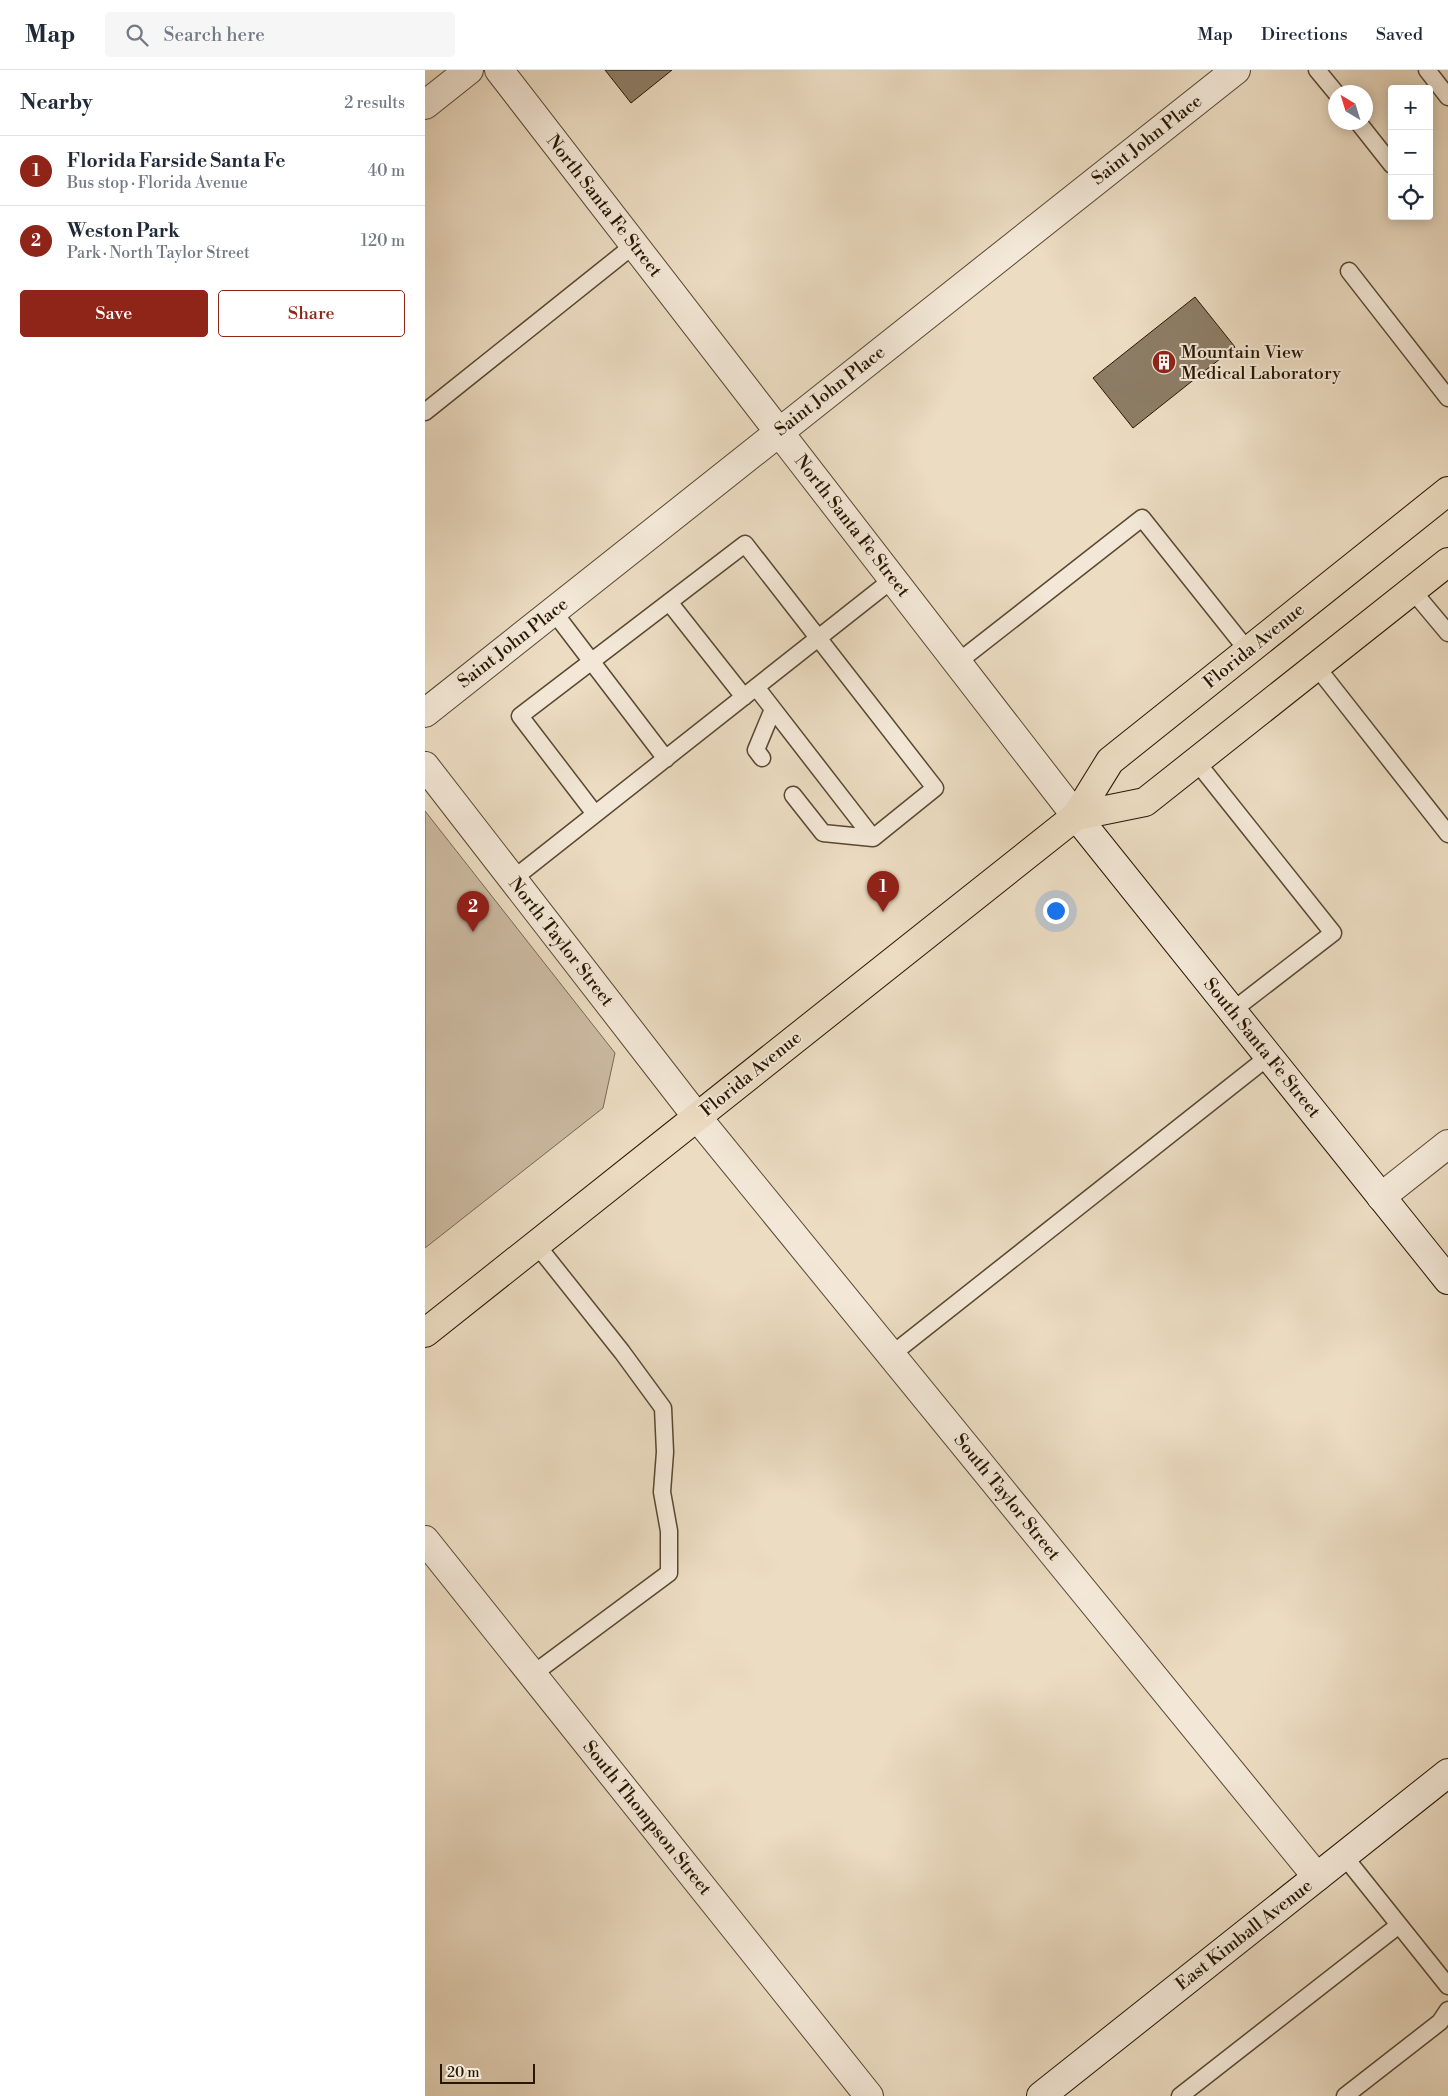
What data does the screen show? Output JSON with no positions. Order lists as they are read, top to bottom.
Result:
{
  "streets": {
    "main road": ["Florida Avenue"],
    "street": [
      "Saint John Place",
      "North Santa Fe Street",
      "North Taylor Street",
      "South Santa Fe Street",
      "South Taylor Street",
      "South Thompson Street",
      "East Kimball Avenue"
    ]
  },
  "crossings": [
    ["Saint John Place", "North Santa Fe Street"],
    ["North Santa Fe Street", "Florida Avenue"],
    ["North Santa Fe Street", "South Santa Fe Street"],
    ["Florida Avenue", "North Taylor Street"],
    ["Florida Avenue", "South Santa Fe Street"],
    ["Florida Avenue", "South Taylor Street"],
    ["North Taylor Street", "South Taylor Street"],
    ["South Taylor Street", "East Kimball Avenue"]
  ],
  "places": {
    "building": ["Mountain View Medical Laboratory"]
  },
  "scale_bar": "20 m",
  "north": "top left",
  "page": {
    "header": "Map",
    "search": "Search here",
    "nav": ["Map", "Directions", "Saved"],
    "heading": ["Nearby", "2 results"],
    "map_buttons": ["+", "−"],
    "list": [
      {
        "mark": "1",
        "name": "Florida Farside Santa Fe",
        "note": "Bus stop · Florida Avenue",
        "value": "40 m"
      },
      {
        "mark": "2",
        "name": "Weston Park",
        "note": "Park · North Taylor Street",
        "value": "120 m"
      }
    ],
    "buttons": ["Save", "Share"],
    "pins": ["1", "2"],
    "scale": "20 m"
  }
}
